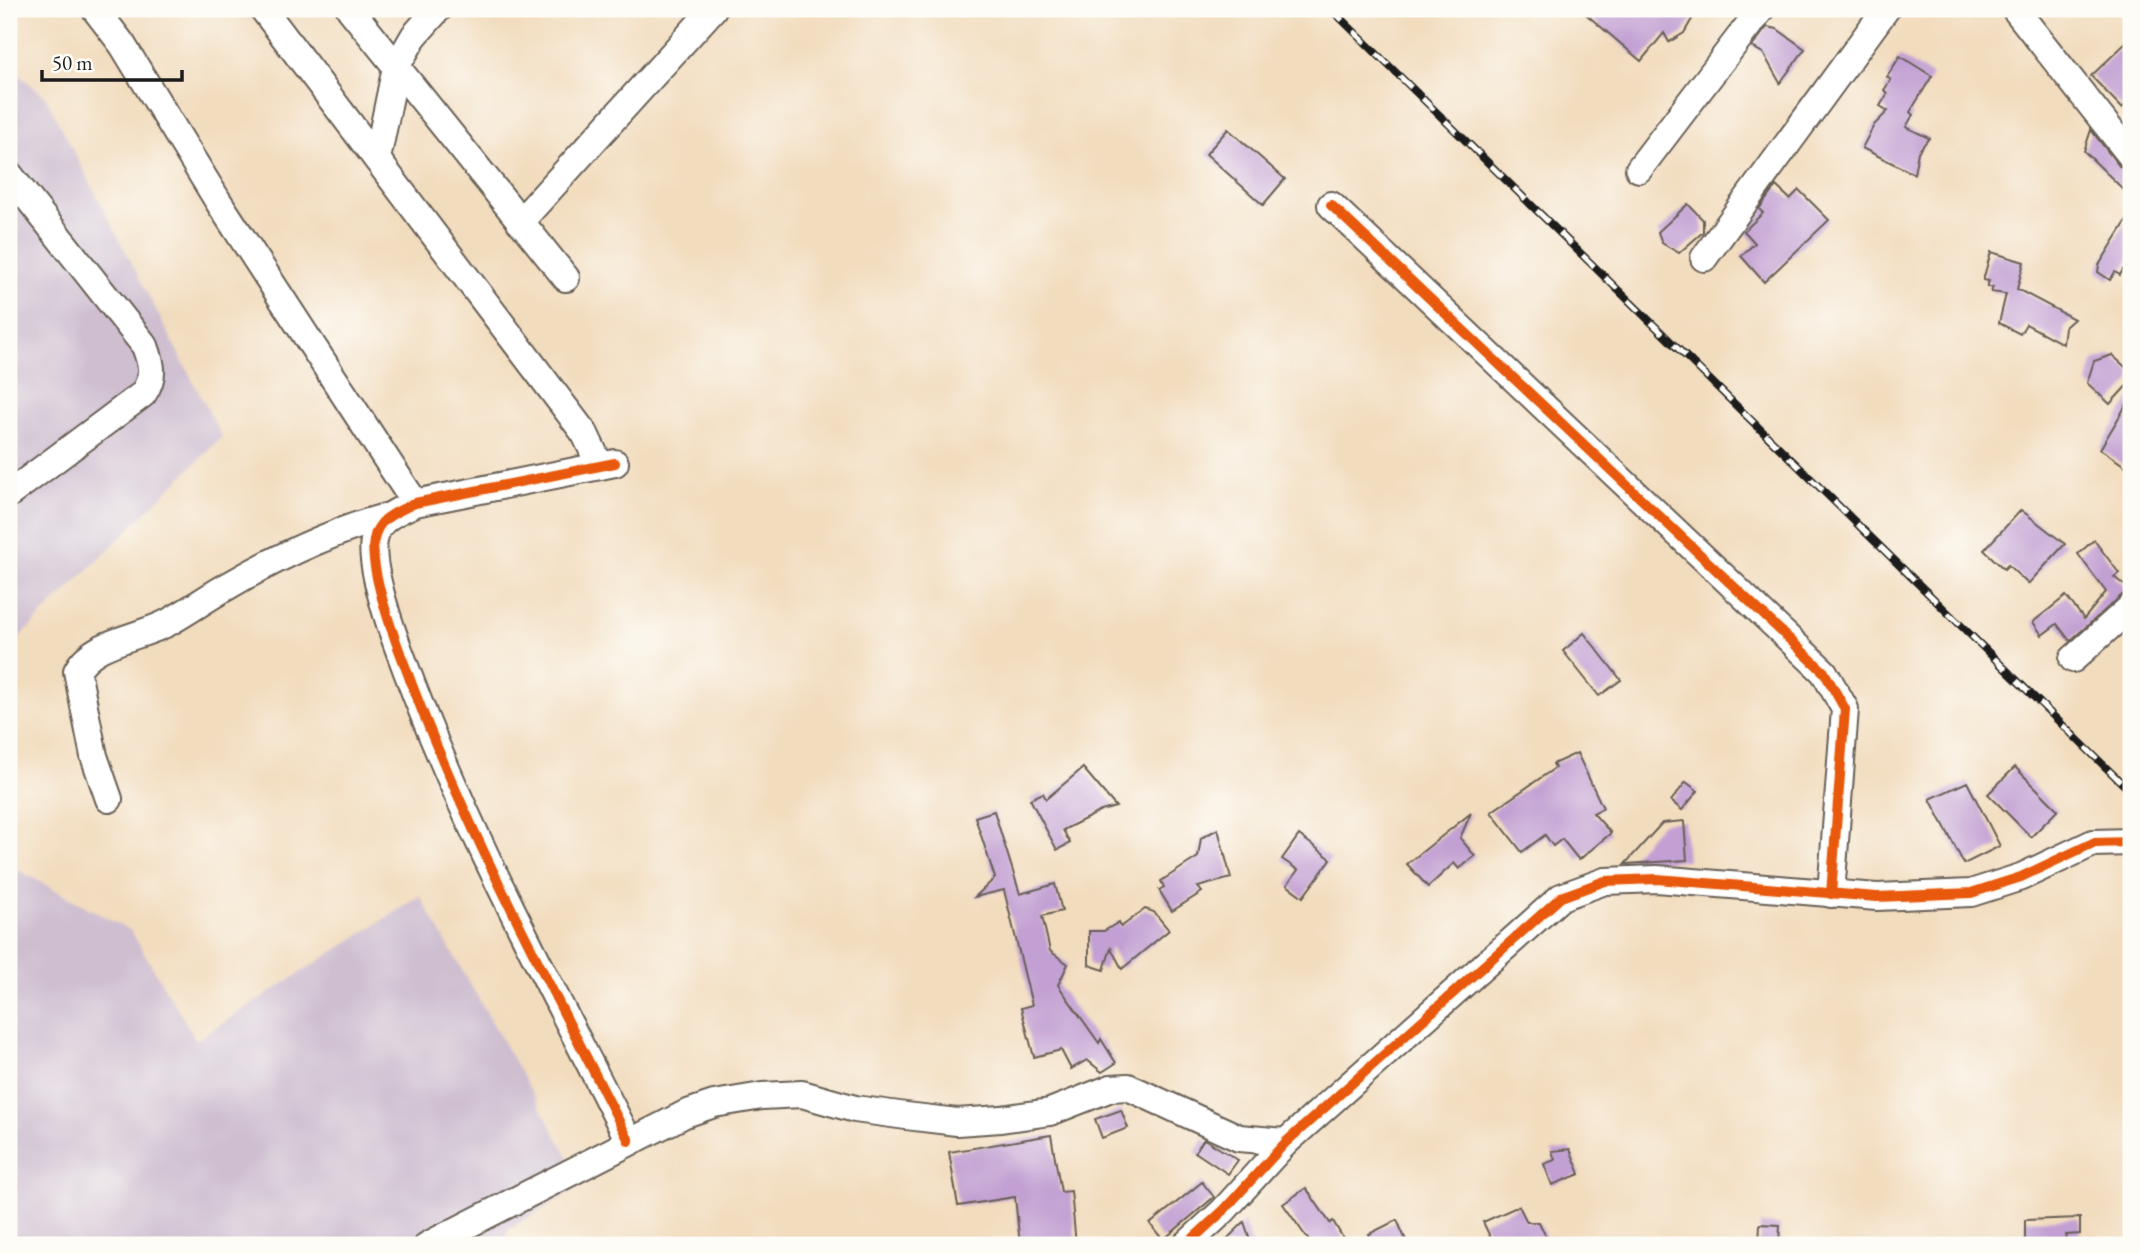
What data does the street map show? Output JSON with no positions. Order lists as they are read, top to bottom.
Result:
{
  "scale_bar": "50 m"
}
